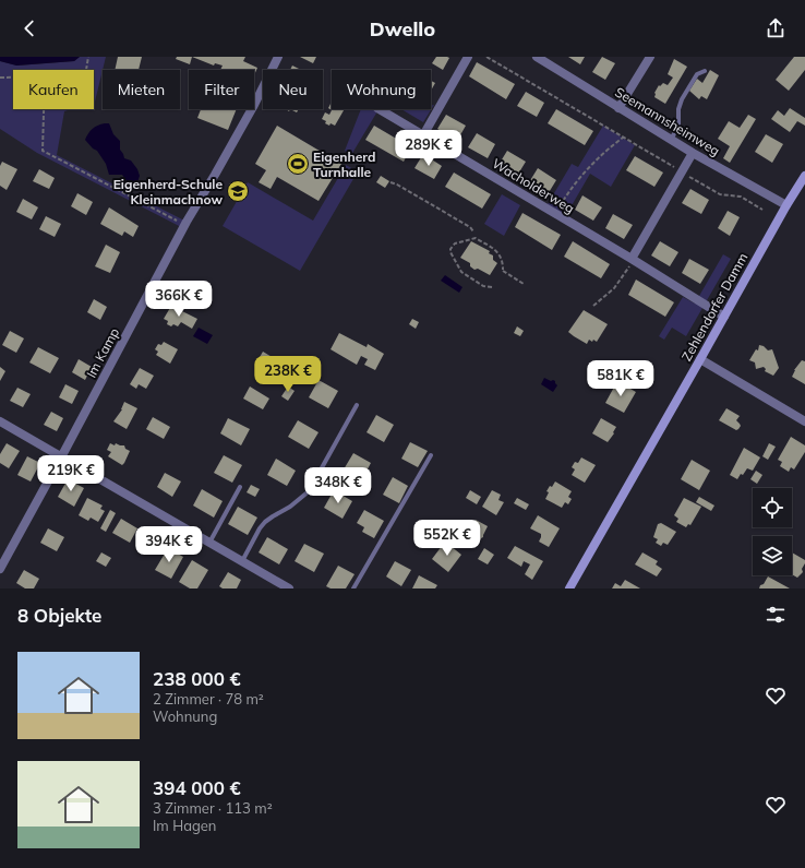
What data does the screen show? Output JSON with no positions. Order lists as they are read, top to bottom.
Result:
{
  "streets": {
    "main road": ["Zehlendorfer Damm"],
    "street": ["Seemannsheimweg", "Wacholderweg", "Im Kamp"]
  },
  "crossings": [
    ["Seemannsheimweg", "Zehlendorfer Damm"],
    ["Wacholderweg", "Zehlendorfer Damm"]
  ],
  "places": {
    "sports": ["Eigenherd Turnhalle"],
    "school or university": ["Eigenherd-Schule Kleinmachnow"]
  },
  "page": {
    "header": "Dwello",
    "chip": [
      "Kaufen",
      "Mieten",
      "Filter",
      "Neu",
      "Wohnung"
    ],
    "price": [
      "289K €",
      "366K €",
      "238K €",
      "581K €",
      "219K €",
      "348K €",
      "552K €",
      "394K €"
    ],
    "heading": "8 Objekte",
    "list": [
      {
        "name": "238 000 €",
        "note": "2 Zimmer · 78 m² · Wohnung"
      },
      {
        "name": "394 000 €",
        "note": "3 Zimmer · 113 m² · Im Hagen"
      }
    ]
  }
}
